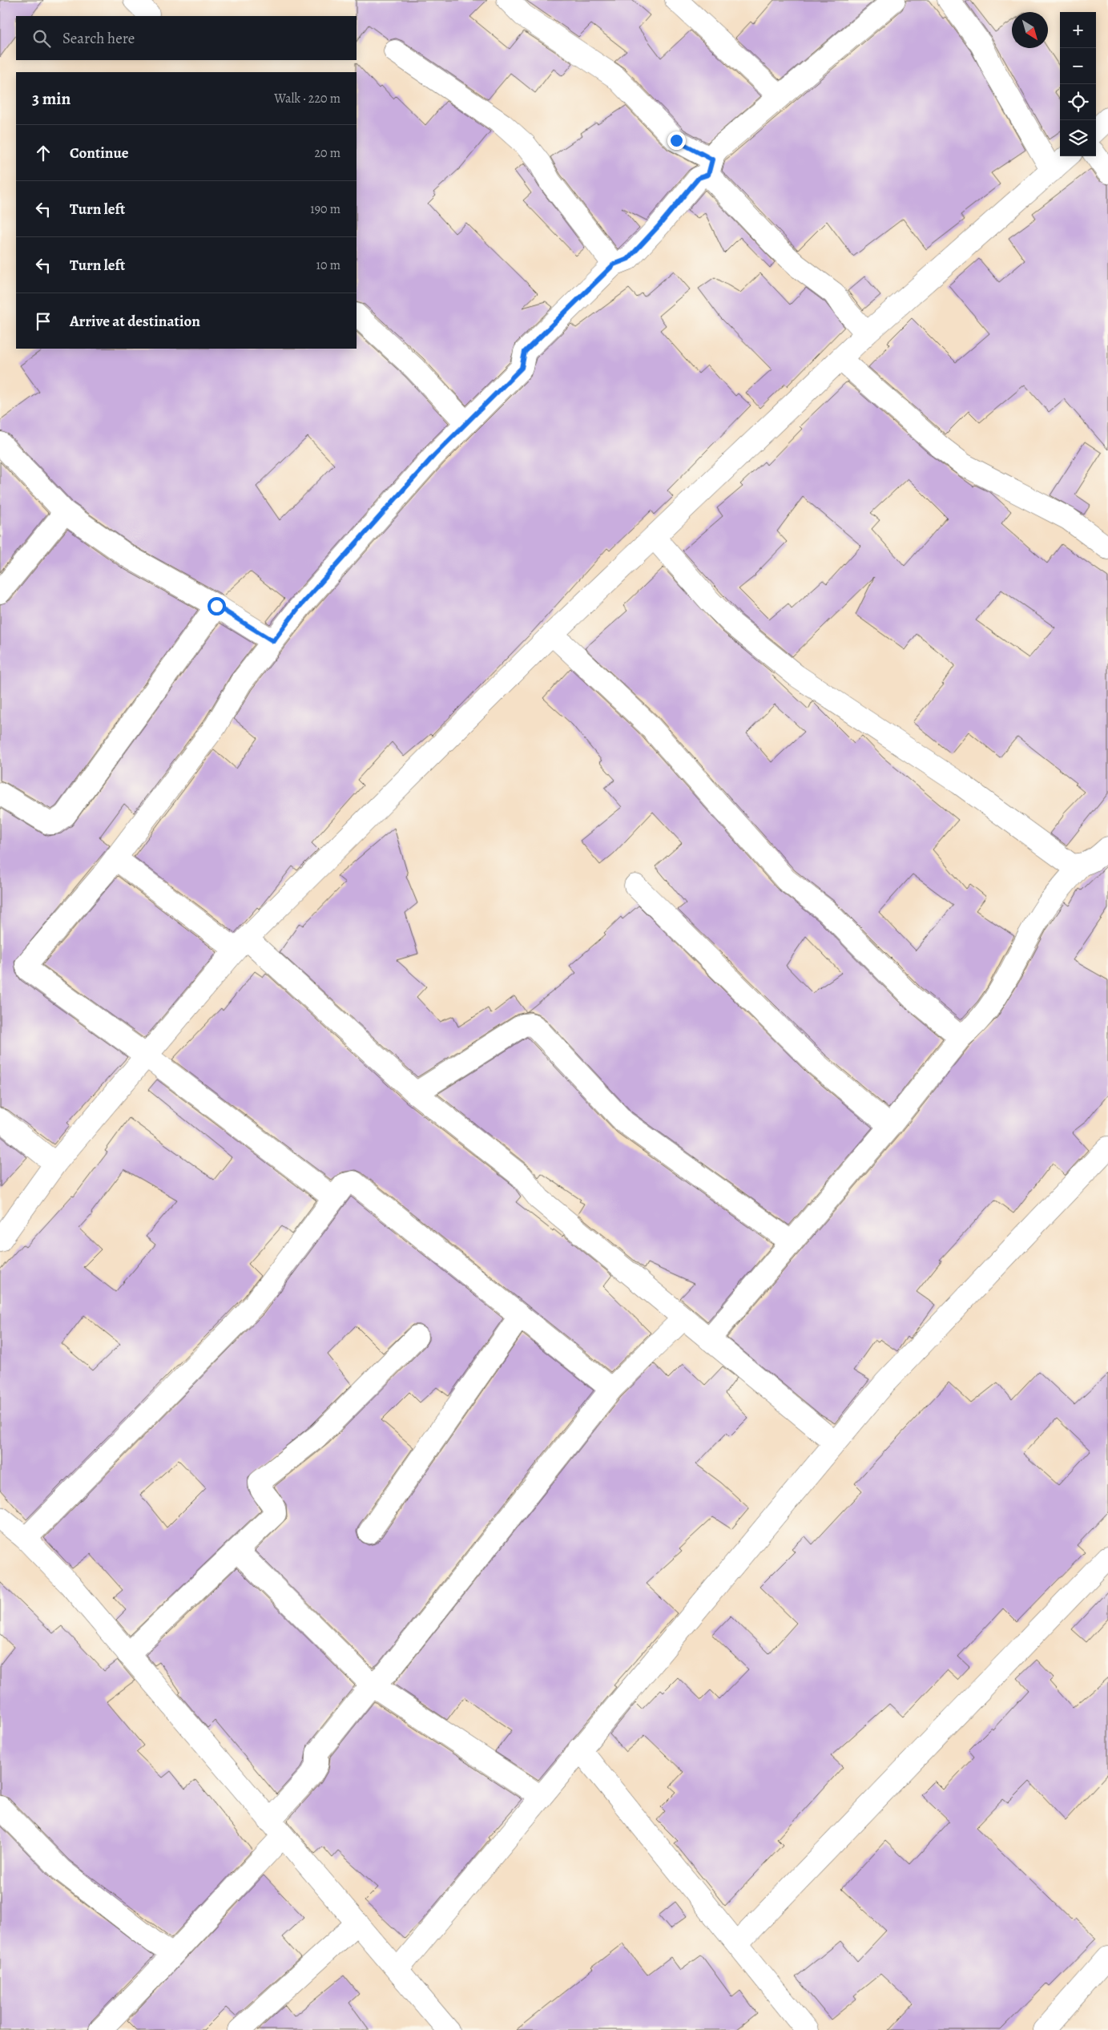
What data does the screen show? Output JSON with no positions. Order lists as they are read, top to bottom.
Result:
{
  "north": "bottom right",
  "page": {
    "map_buttons": ["+", "−"],
    "search": "Search here",
    "heading": ["3 min", "Walk · 220 m"],
    "list": [
      ["Continue", "20 m"],
      ["Turn left", "190 m"],
      ["Turn left", "10 m"],
      "Arrive at destination"
    ]
  }
}
